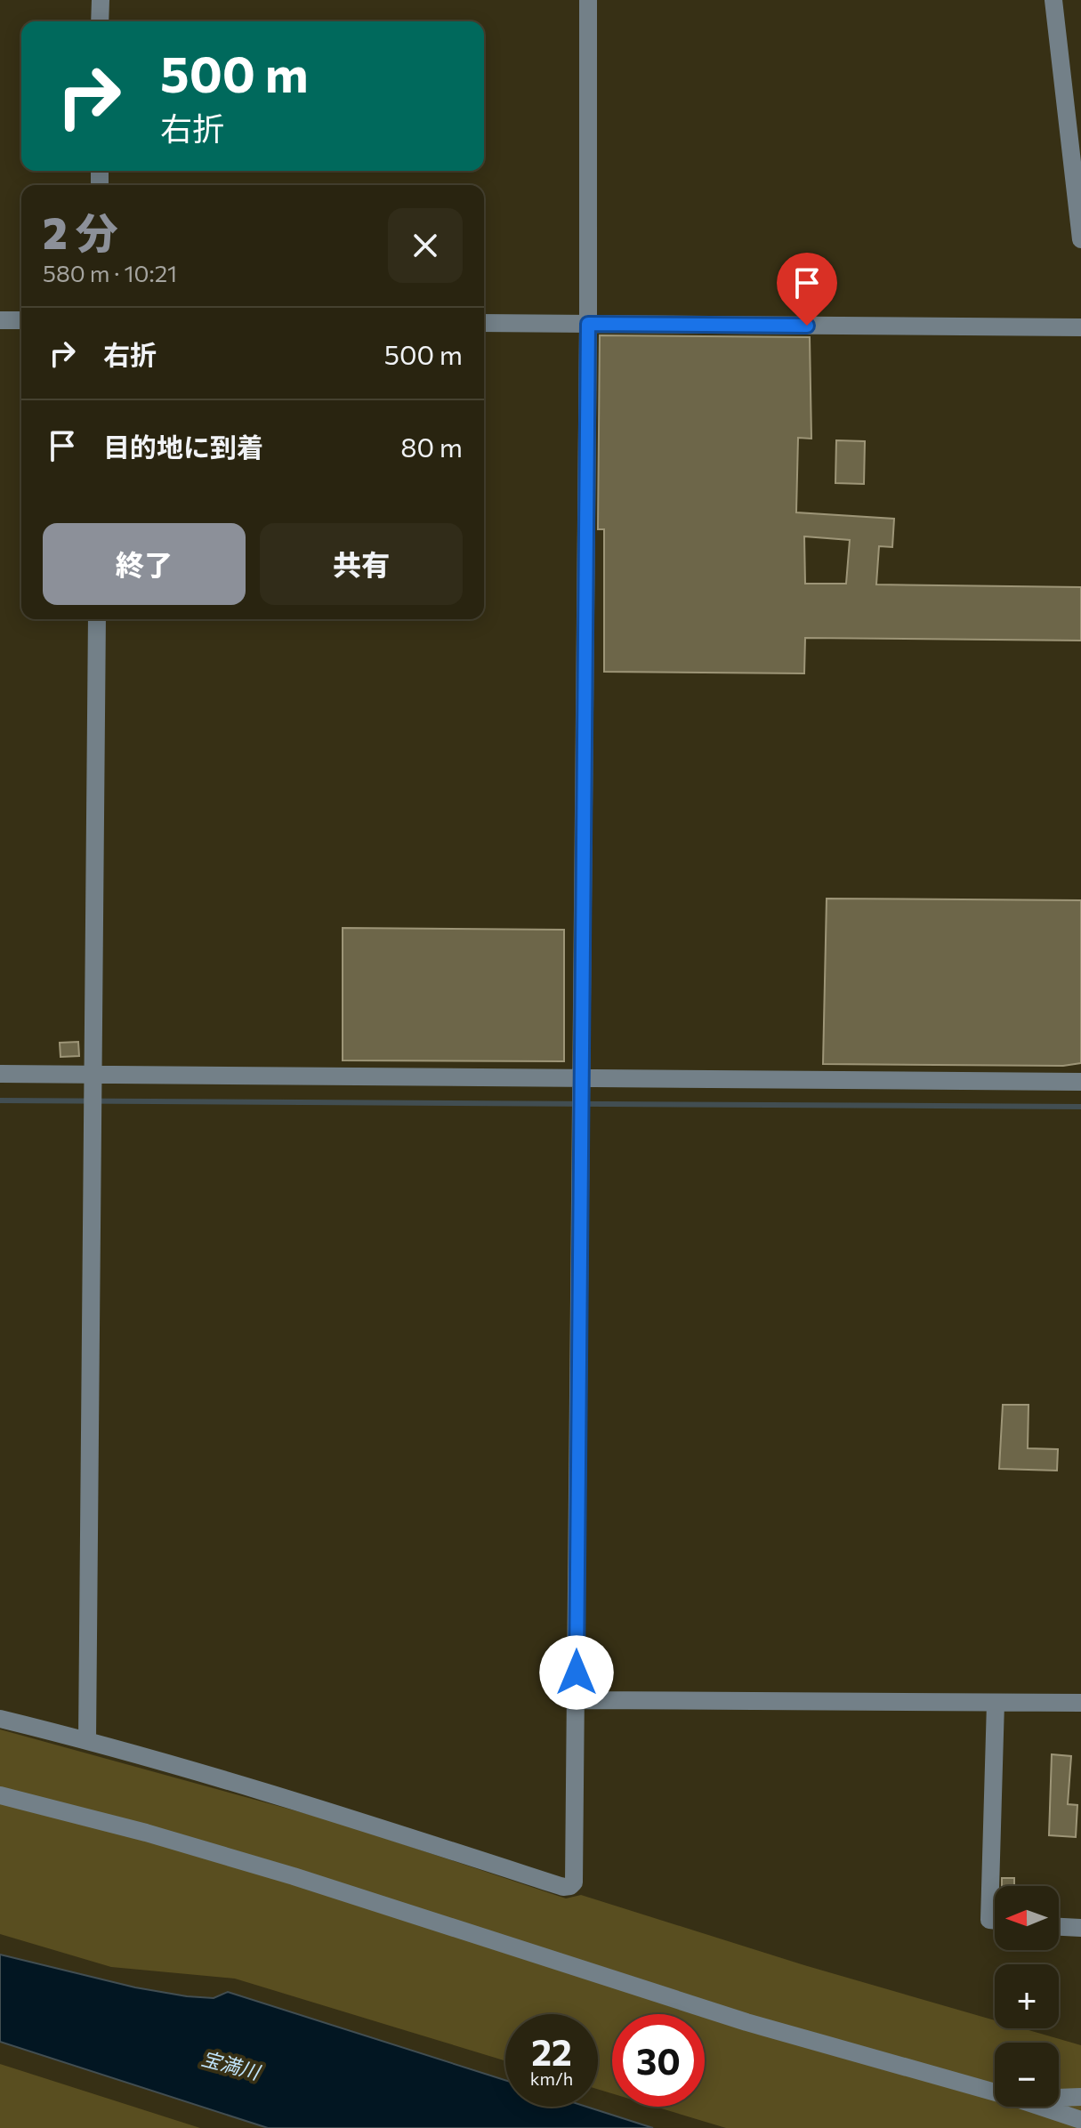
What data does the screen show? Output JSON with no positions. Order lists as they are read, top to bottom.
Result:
{
  "water": ["宝満川"],
  "north": "left",
  "page": {
    "turn": ["500 m", "右折"],
    "heading": ["2 分", "580 m · 10:21"],
    "list": [
      {
        "name": "右折",
        "value": "500 m"
      },
      {
        "name": "目的地に到着",
        "value": "80 m"
      }
    ],
    "buttons": ["終了", "共有"],
    "map_buttons": ["+", "−"],
    "speed": "22 km/h",
    "limit": "30"
  }
}
